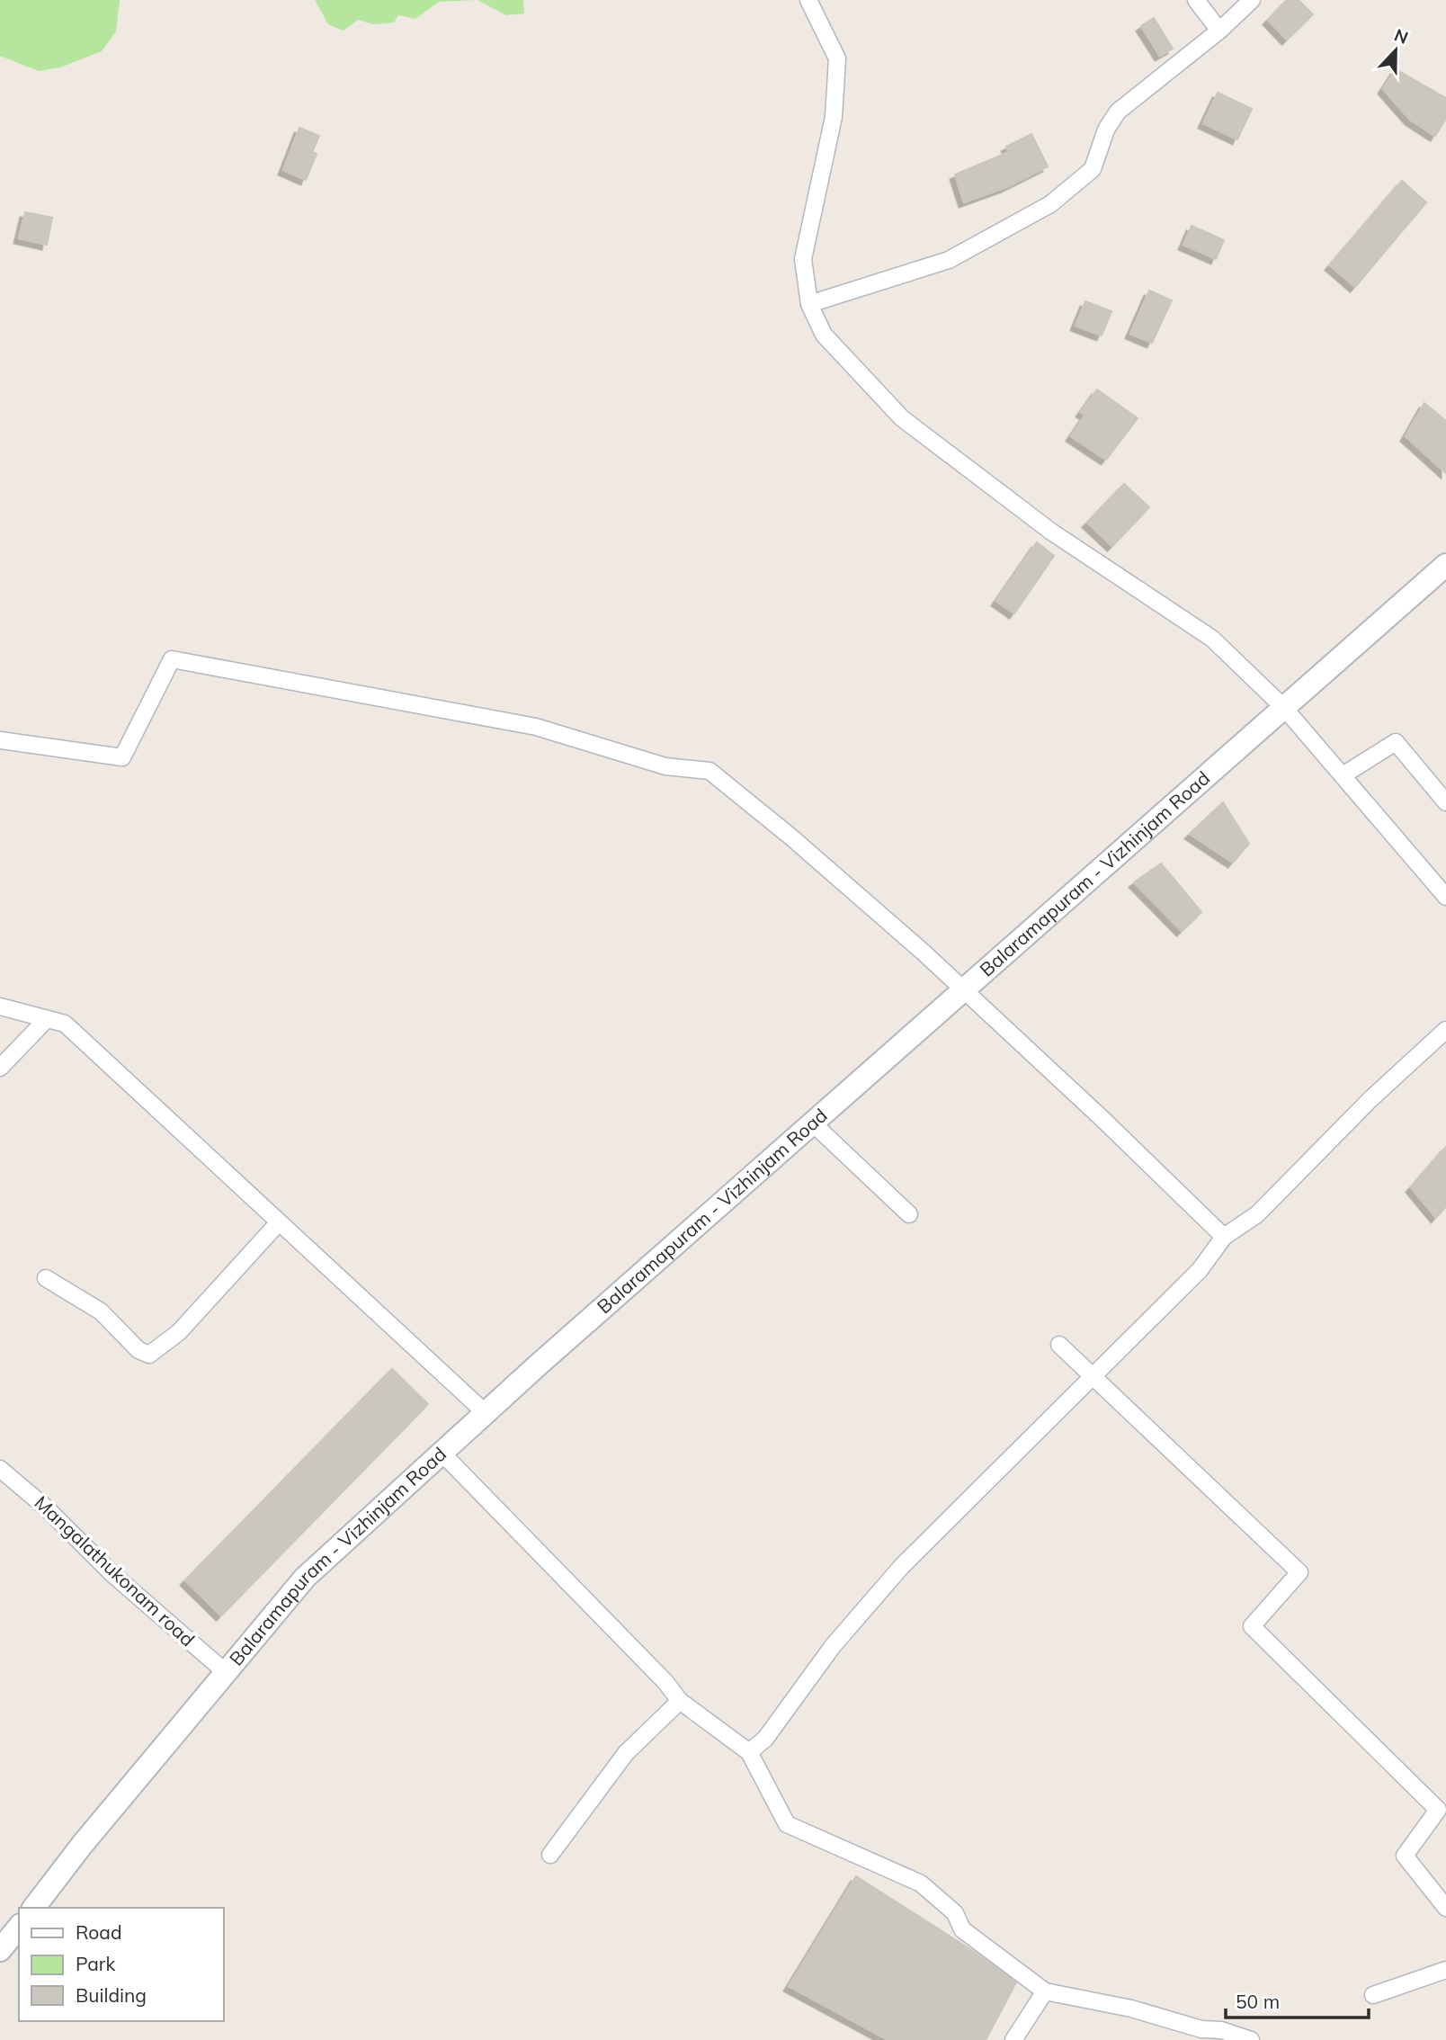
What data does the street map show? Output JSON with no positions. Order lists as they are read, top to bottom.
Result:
{
  "streets": {
    "main road": ["Balaramapuram - Vizhinjam Road"],
    "street": ["Mangalathukonam road"]
  },
  "crossings": [
    ["Balaramapuram - Vizhinjam Road", "Mangalathukonam road"]
  ],
  "legend": ["Road", "Park", "Building"],
  "scale_bar": "50 m",
  "north": "top"
}
